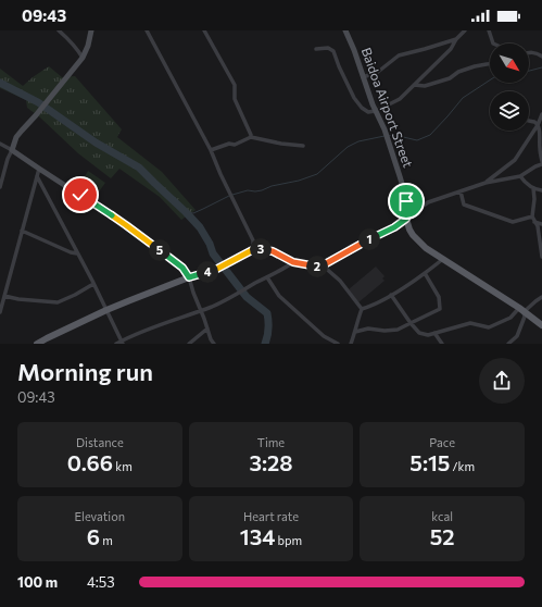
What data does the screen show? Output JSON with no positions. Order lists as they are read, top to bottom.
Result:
{
  "streets": {
    "main road": ["Baidoa Airport Street"]
  },
  "north": "bottom right",
  "page": {
    "status": "09:43",
    "pins": [
      "1",
      "3",
      "5",
      "2",
      "4"
    ],
    "heading": ["Morning run", "09:43"],
    "stats": [
      ["Distance", "0.66 km"],
      ["Time", "3:28"],
      ["Pace", "5:15 /km"],
      ["Elevation", "6 m"],
      ["Heart rate", "134 bpm"],
      ["kcal", "52"]
    ],
    "list": [
      {
        "name": "100 m",
        "note": "4:53"
      }
    ]
  }
}
